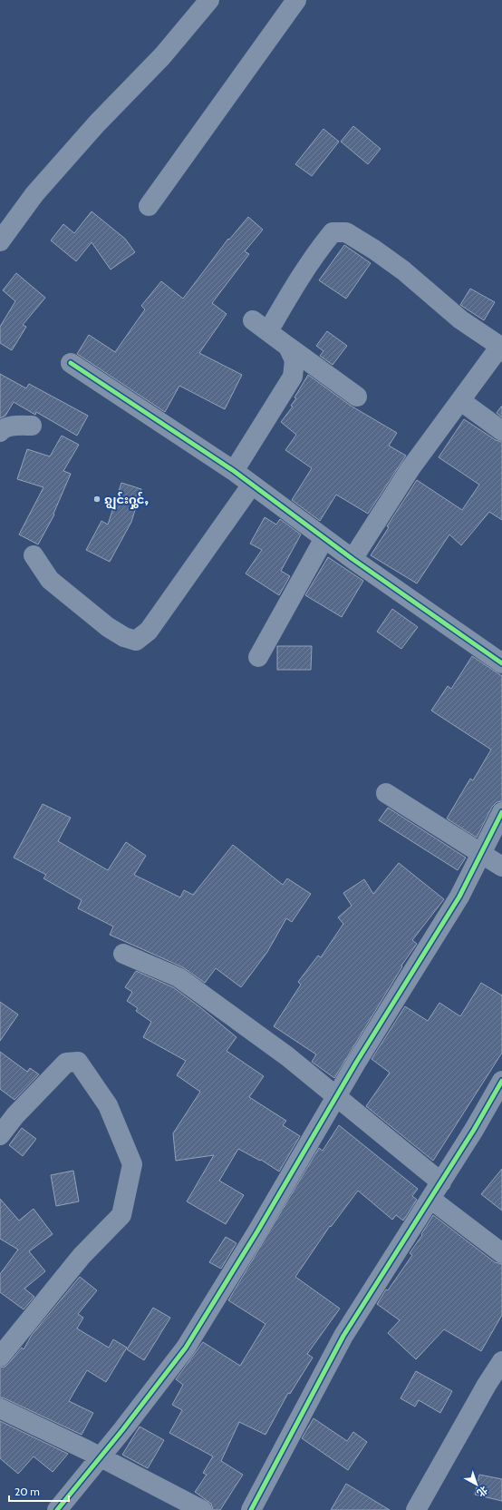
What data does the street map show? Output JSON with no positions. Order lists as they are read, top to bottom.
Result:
{
  "places": ["ၵျွင်းႁွင်ႇ"],
  "scale_bar": "20 m",
  "north": "bottom right"
}
